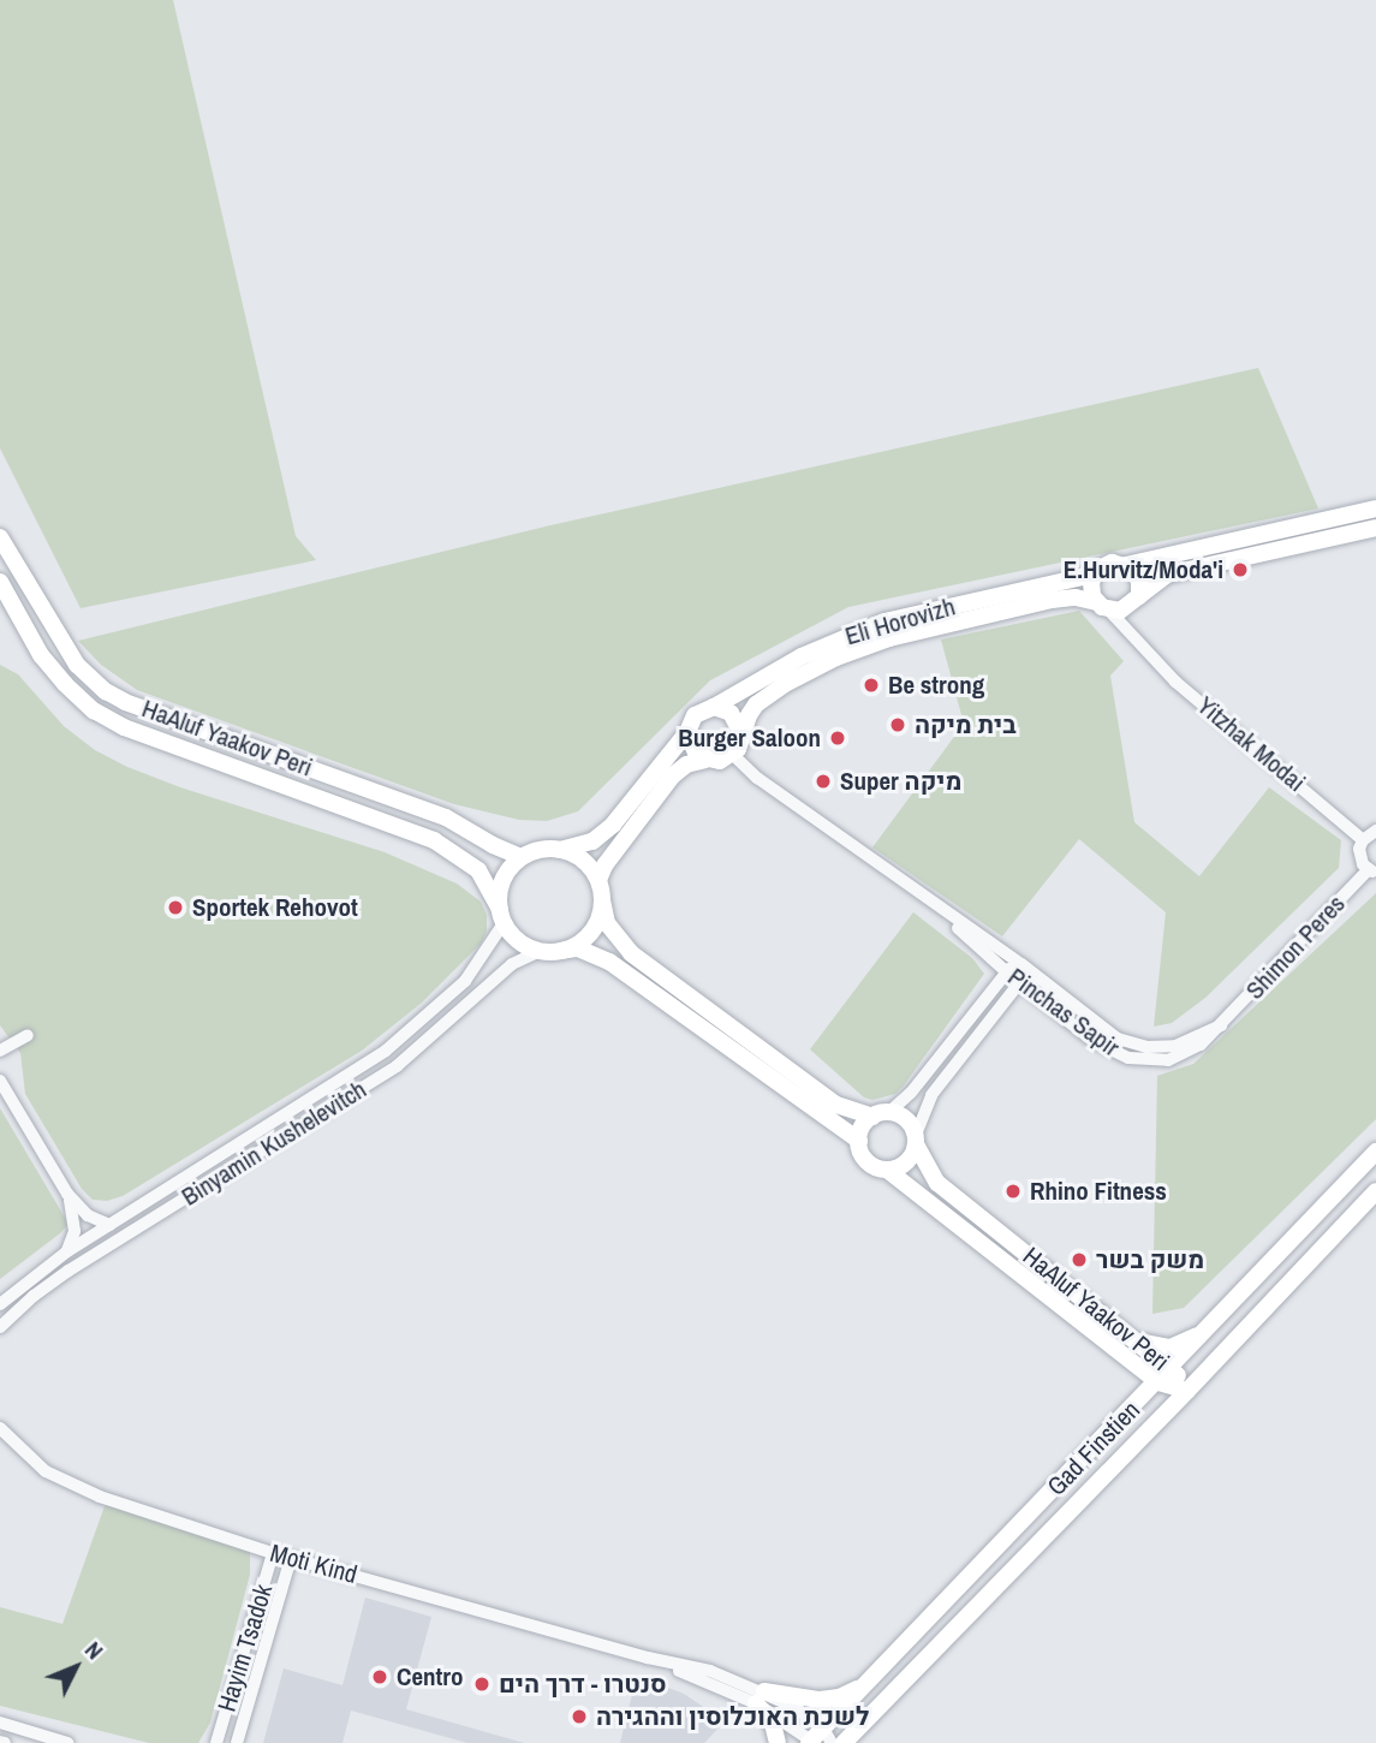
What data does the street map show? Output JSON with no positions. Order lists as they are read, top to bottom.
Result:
{
  "streets": {
    "street": [
      "Eli Horovizh",
      "HaAluf Yaakov Peri",
      "Yitzhak Modai",
      "Shimon Peres",
      "Pinchas Sapir",
      "Binyamin Kushelevitch",
      "Gad Finstien",
      "Moti Kind",
      "Hayim Tsadok"
    ]
  },
  "crossings": [
    ["Eli Horovizh", "Yitzhak Modai"],
    ["Eli Horovizh", "Pinchas Sapir"],
    ["HaAluf Yaakov Peri", "Binyamin Kushelevitch"],
    ["HaAluf Yaakov Peri", "Gad Finstien"],
    ["Shimon Peres", "Pinchas Sapir"],
    ["Gad Finstien", "Moti Kind"],
    ["Moti Kind", "Hayim Tsadok"]
  ],
  "places": [
    "E.Hurvitz/Moda'i",
    "Be strong",
    "בית מיקה",
    "Burger Saloon",
    "Super מיקה",
    "Sportek Rehovot",
    "Rhino Fitness",
    "משק בשר",
    "Centro",
    "סנטרו - דרך הים",
    "לשכת האוכלוסין וההגירה"
  ],
  "north": "top right"
}
